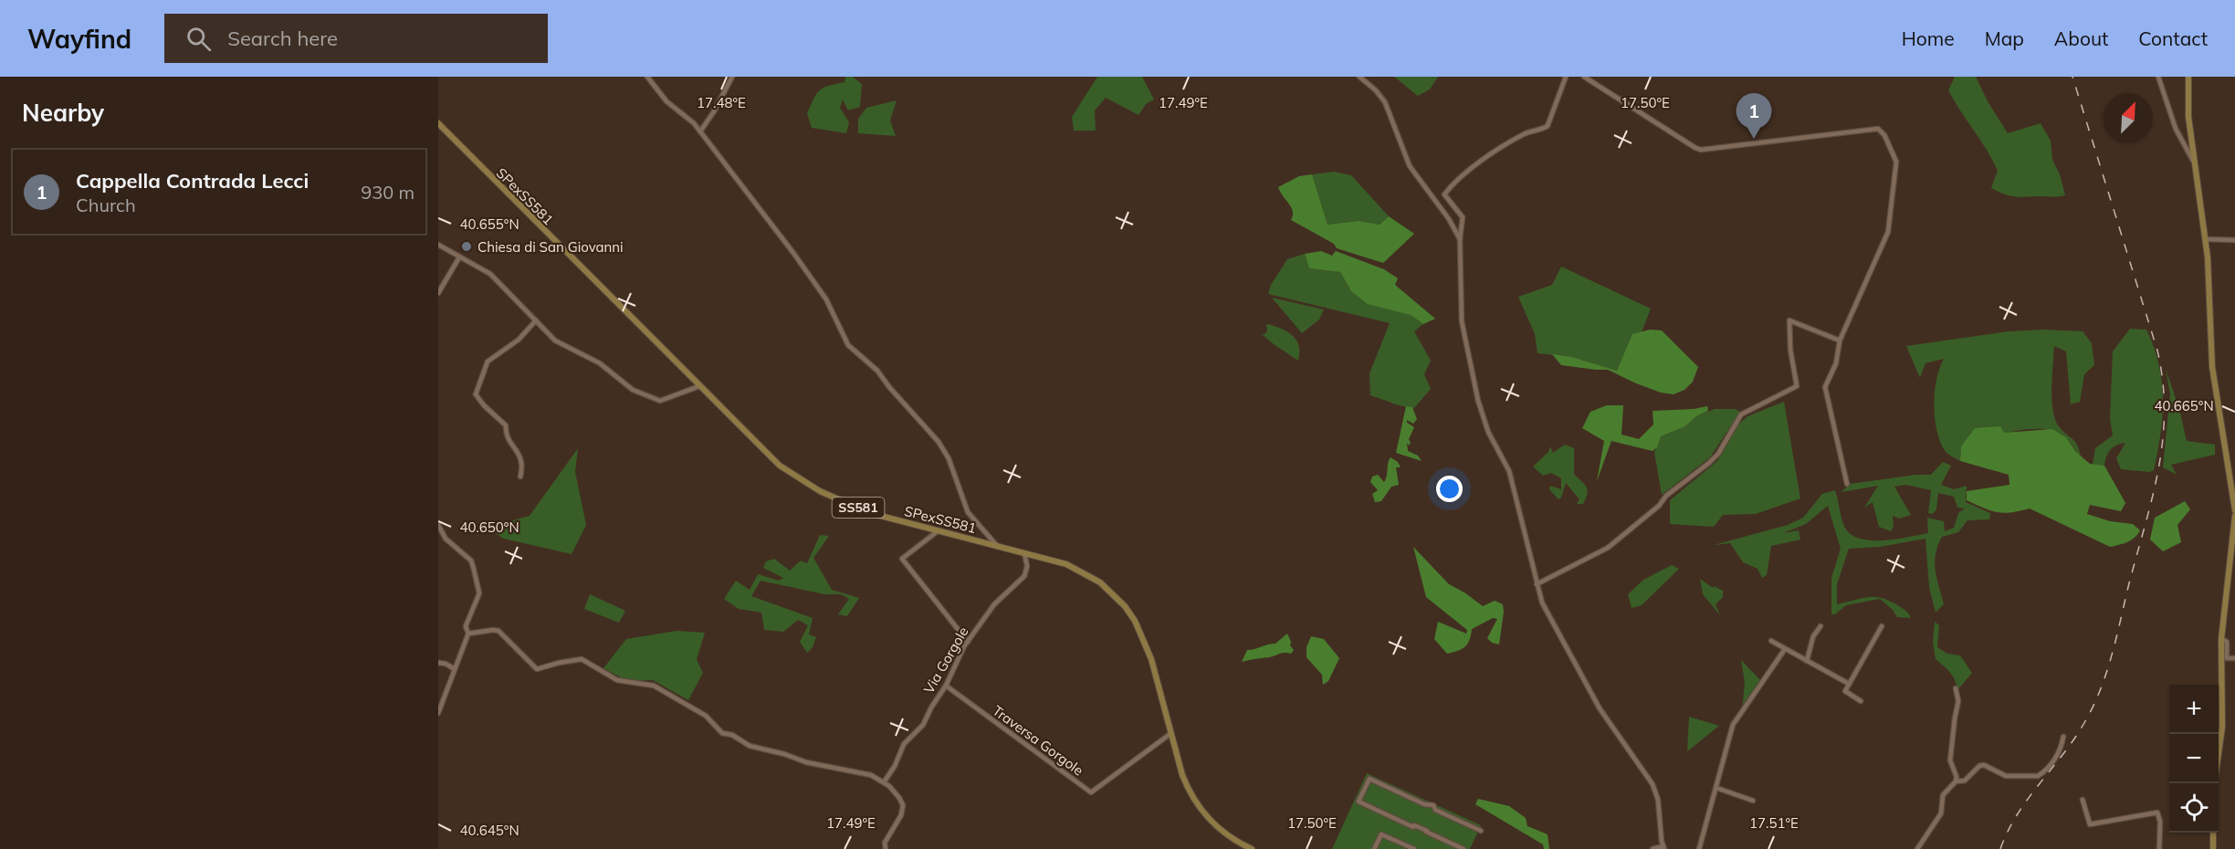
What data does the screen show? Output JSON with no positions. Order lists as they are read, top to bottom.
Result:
{
  "streets": {
    "main road": ["SPexSS581", "SS581"],
    "street": ["Via Gorgole", "Traversa Gorgole"]
  },
  "crossings": [
    ["SPexSS581", "Via Gorgole"],
    ["SPexSS581", "Traversa Gorgole"],
    ["Via Gorgole", "Traversa Gorgole"]
  ],
  "places": ["Chiesa di San Giovanni"],
  "north": "top right",
  "page": {
    "header": "Wayfind",
    "search": "Search here",
    "nav": [
      "Home",
      "Map",
      "About",
      "Contact"
    ],
    "heading": "Nearby",
    "pins": "1",
    "list": [
      {
        "mark": "1",
        "name": "Cappella Contrada Lecci",
        "note": "Church",
        "value": "930 m"
      }
    ],
    "map_buttons": ["+", "−"]
  },
  "coordinates": [
    "17.49°E",
    "17.50°E",
    "17.48°E",
    "40.655°N",
    "40.665°N",
    "40.650°N",
    "17.51°E",
    "40.645°N"
  ]
}
